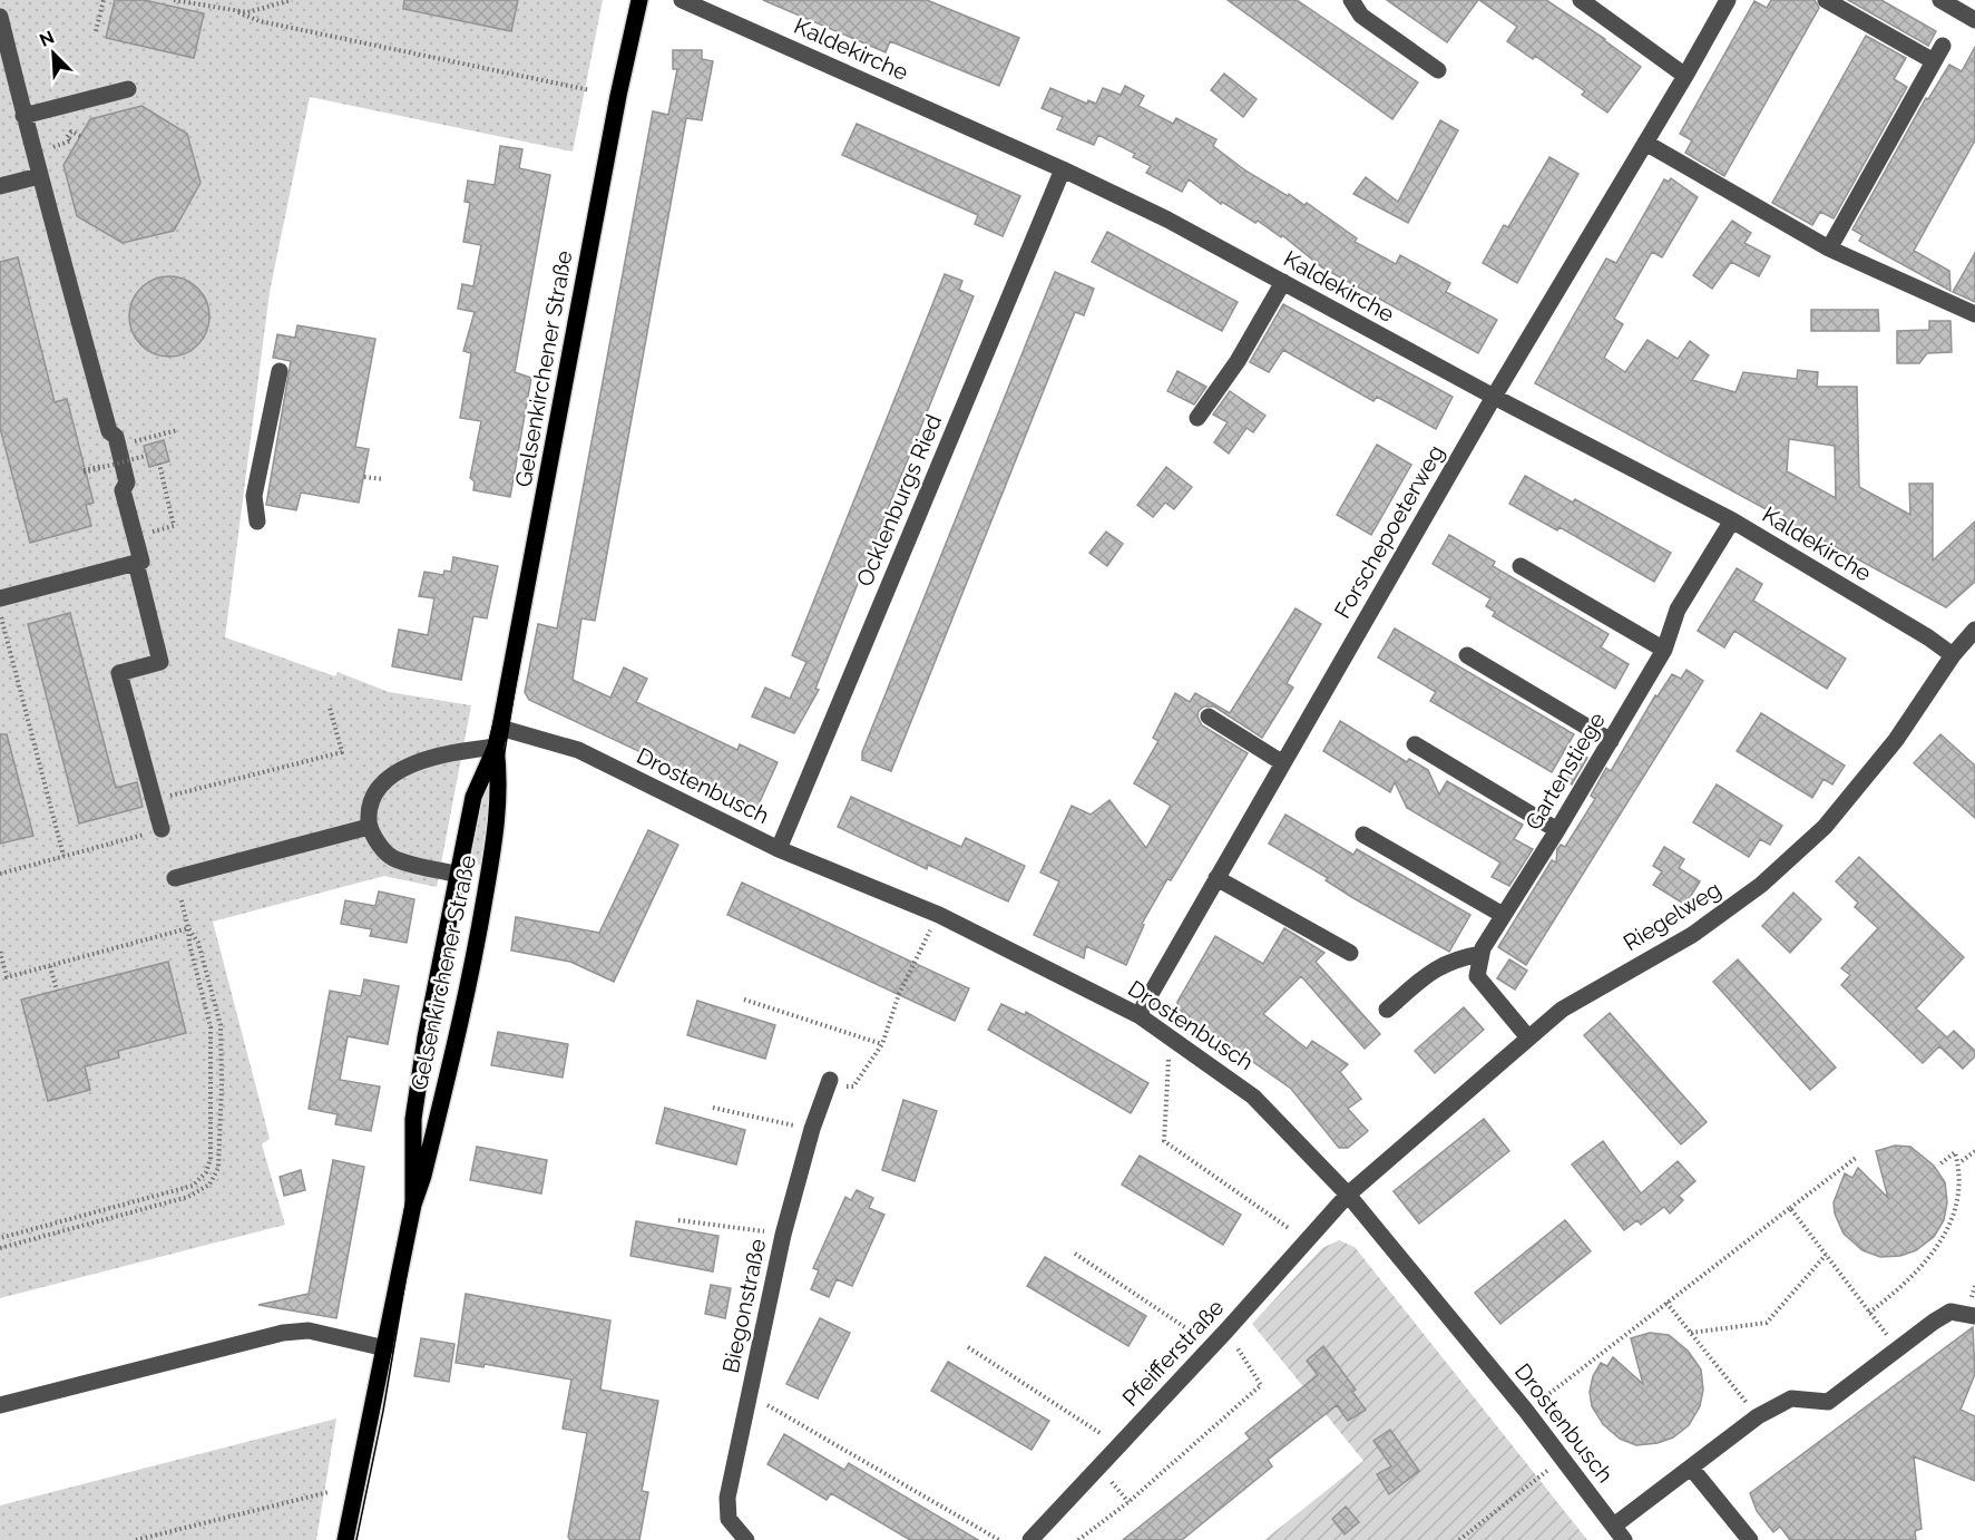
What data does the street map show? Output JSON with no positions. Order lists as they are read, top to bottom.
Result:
{
  "streets": {
    "main road": ["Gelsenkirchener Straße"],
    "street": [
      "Kaldekirche",
      "Ocklenburgs Ried",
      "Forschepoeterweg",
      "Gartenstiege",
      "Drostenbusch",
      "Riegelweg",
      "Biegonstraße",
      "Pfeifferstraße"
    ]
  },
  "crossings": [
    ["Kaldekirche", "Ocklenburgs Ried"],
    ["Kaldekirche", "Forschepoeterweg"],
    ["Kaldekirche", "Gartenstiege"],
    ["Kaldekirche", "Riegelweg"],
    ["Gelsenkirchener Straße", "Drostenbusch"],
    ["Ocklenburgs Ried", "Drostenbusch"],
    ["Forschepoeterweg", "Drostenbusch"],
    ["Drostenbusch", "Riegelweg"],
    ["Drostenbusch", "Pfeifferstraße"],
    ["Riegelweg", "Pfeifferstraße"]
  ],
  "north": "top left"
}
